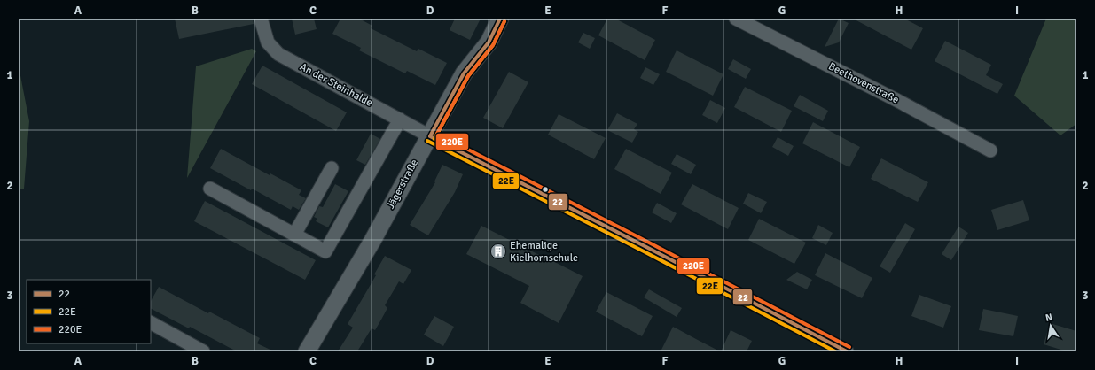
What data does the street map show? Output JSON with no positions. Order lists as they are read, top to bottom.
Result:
{
  "streets": {
    "street": ["Beethovenstraße", "An der Steinhalde", "Jägerstraße"]
  },
  "crossings": [
    ["An der Steinhalde", "Jägerstraße"]
  ],
  "places": {
    "building": ["Ehemalige Kielhornschule"]
  },
  "lines": ["transit line 22", "transit line 22E", "transit line 220E"],
  "legend": ["22", "22E", "220E"],
  "north": "top",
  "grid": {
    "columns": [
      "A",
      "B",
      "C",
      "D",
      "E",
      "F",
      "G",
      "H",
      "I"
    ],
    "rows": ["1", "2", "3"]
  }
}
